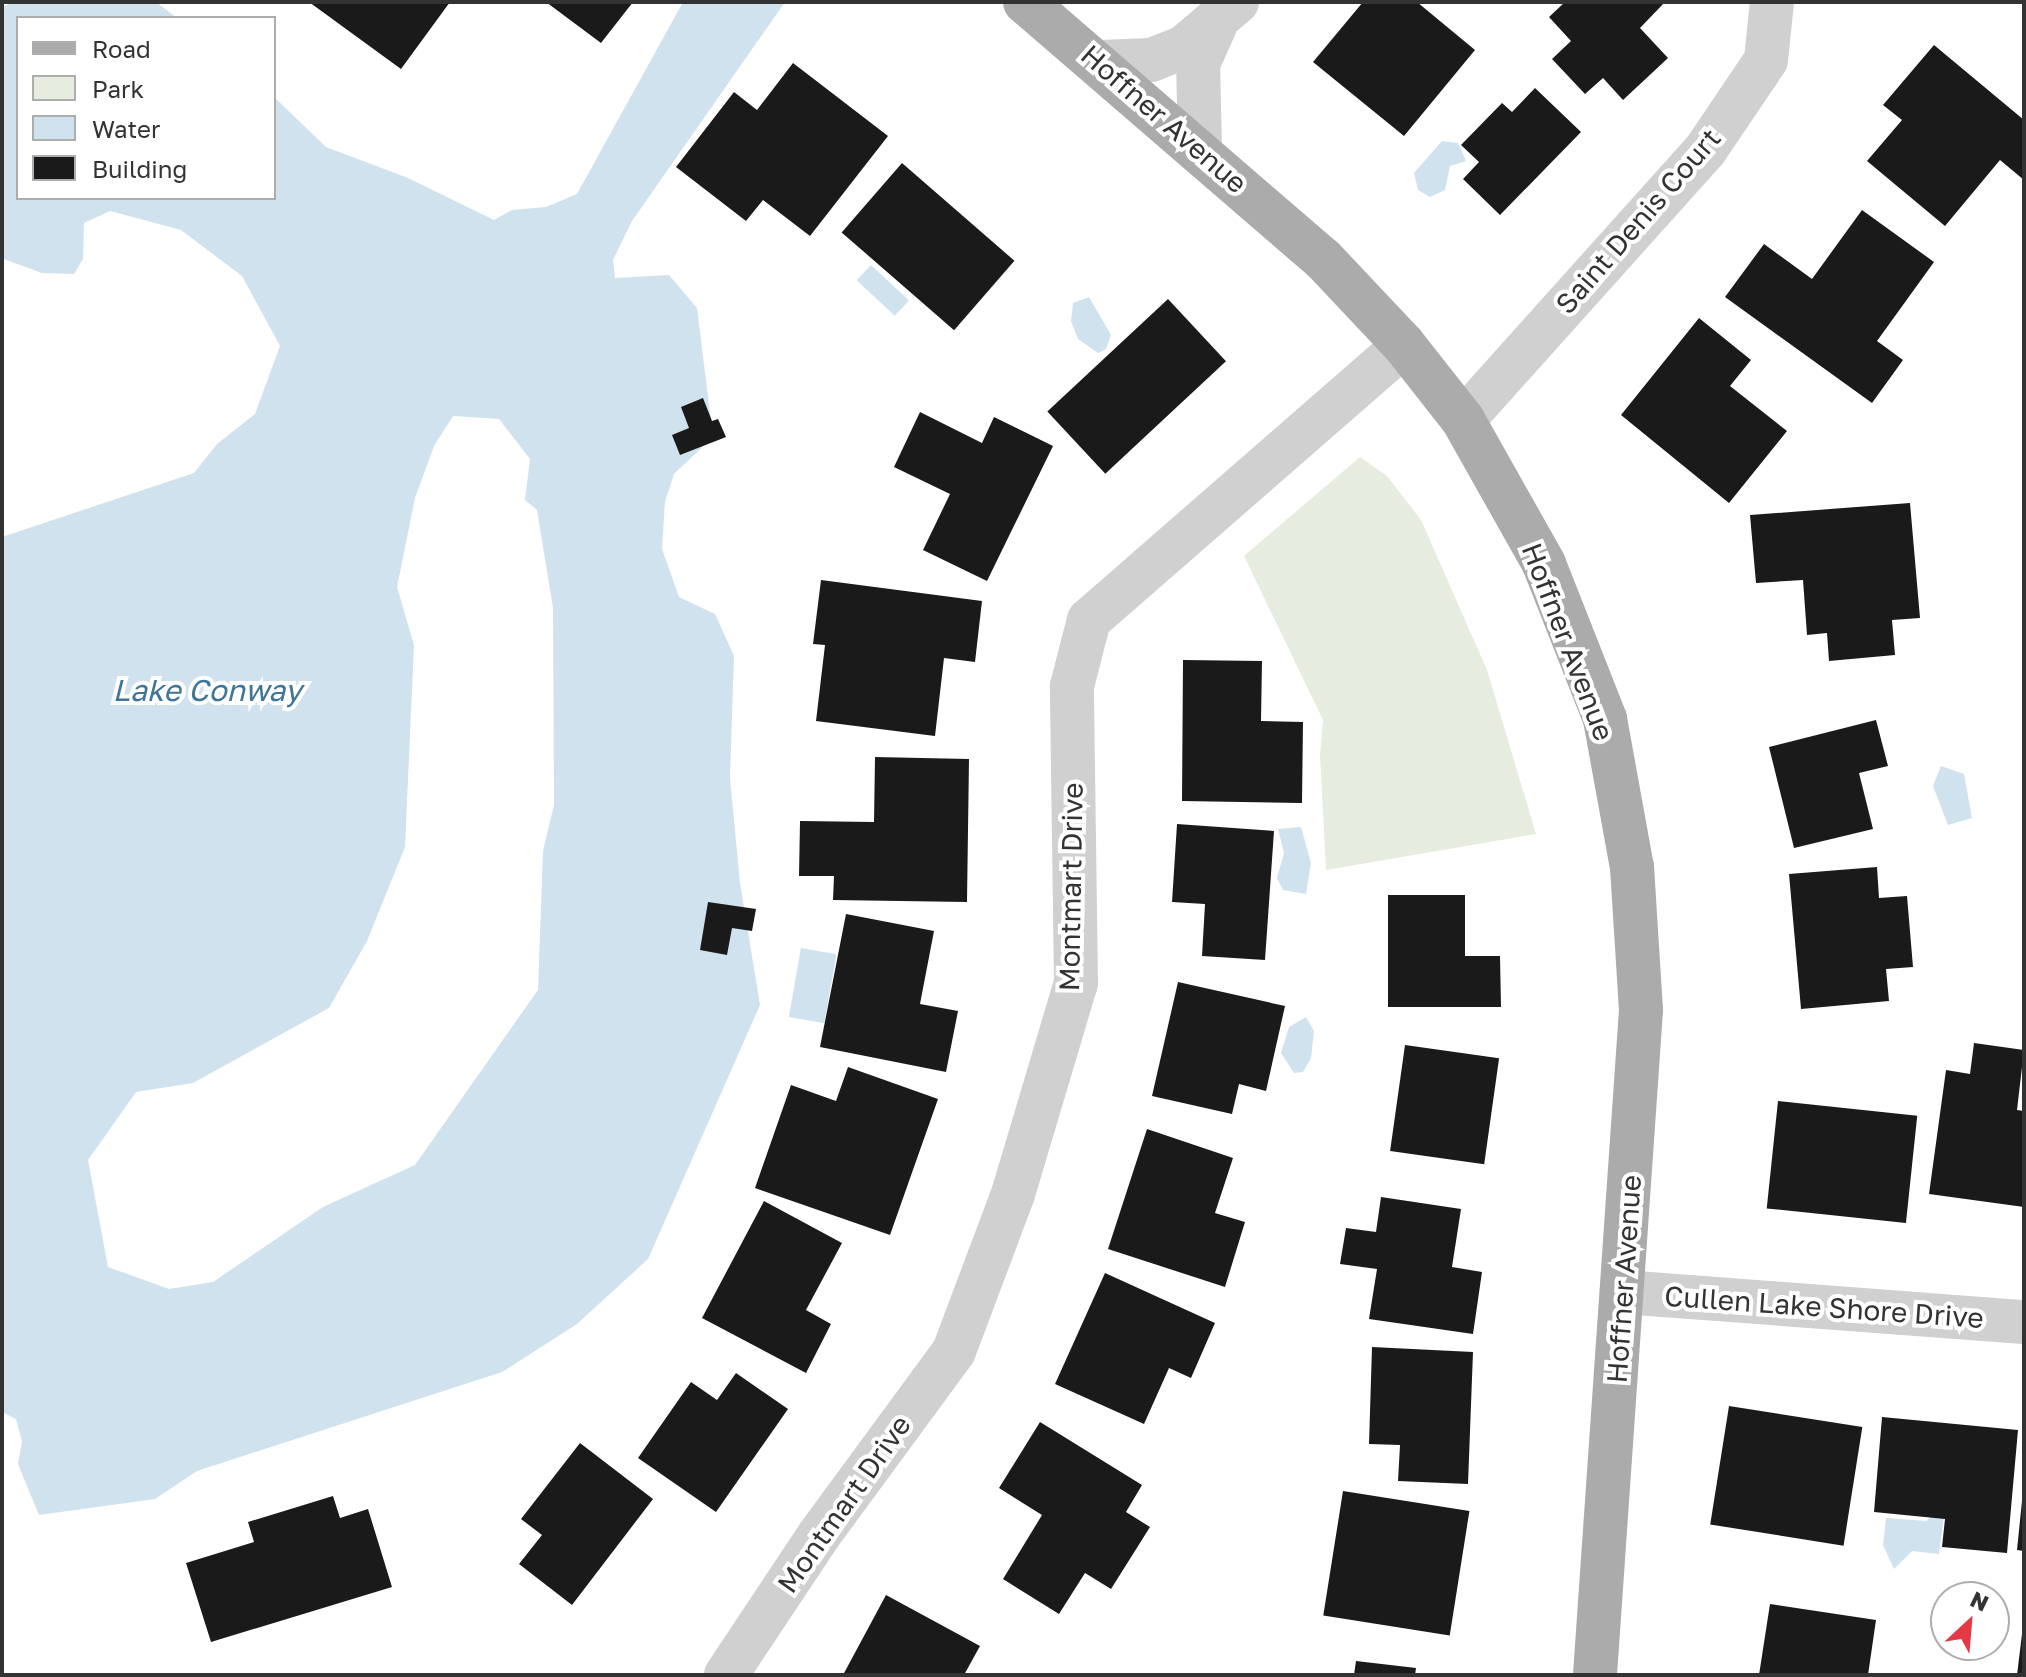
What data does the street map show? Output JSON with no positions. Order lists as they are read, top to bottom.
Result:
{
  "streets": {
    "main road": ["Hoffner Avenue"],
    "street": ["Saint Denis Court", "Montmart Drive", "Cullen Lake Shore Drive"]
  },
  "crossings": [
    ["Hoffner Avenue", "Saint Denis Court"],
    ["Hoffner Avenue", "Montmart Drive"],
    ["Hoffner Avenue", "Cullen Lake Shore Drive"]
  ],
  "water": ["Lake Conway"],
  "legend": [
    "Road",
    "Park",
    "Water",
    "Building"
  ],
  "north": "top right"
}
